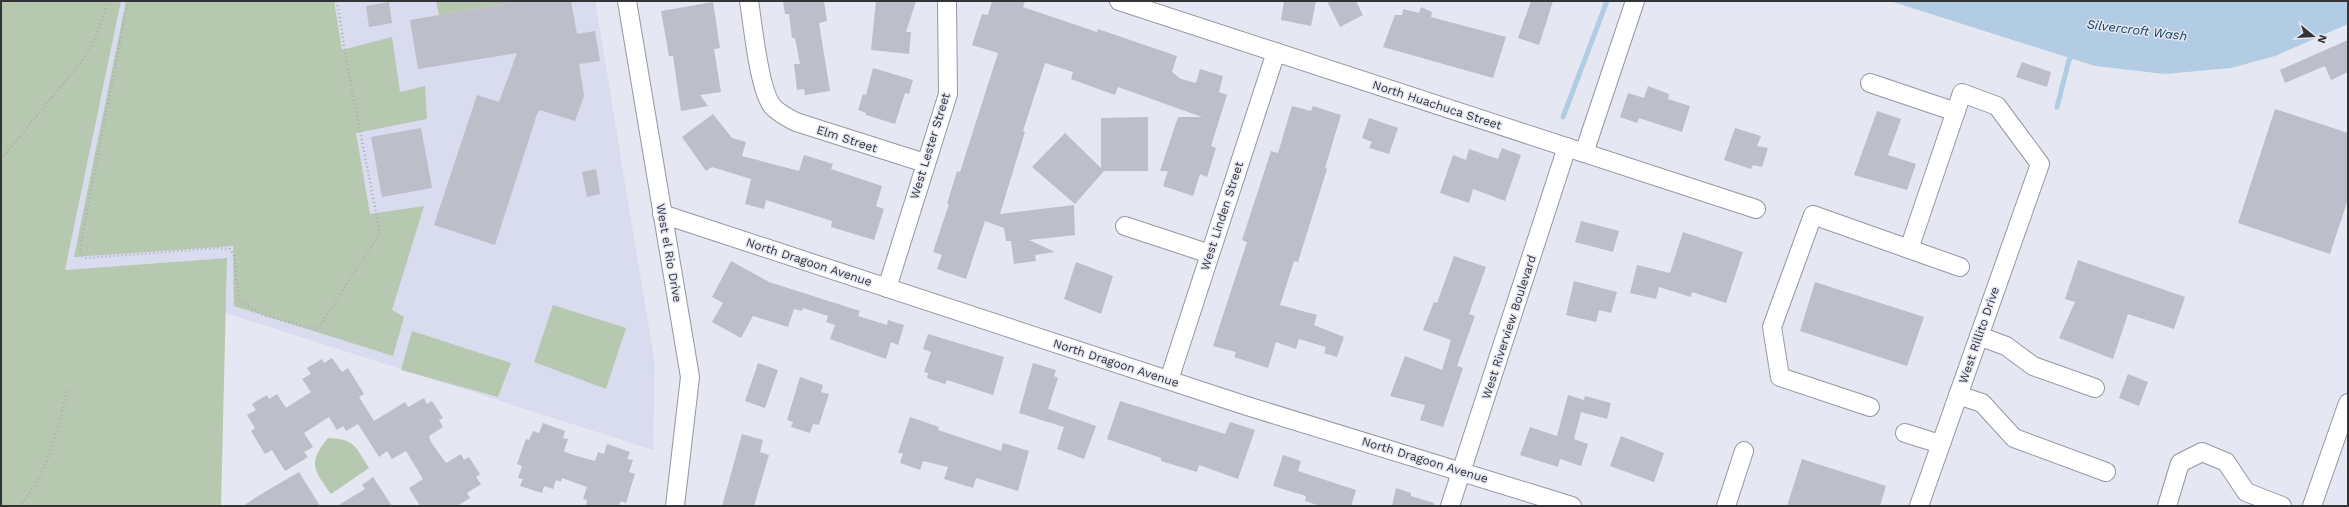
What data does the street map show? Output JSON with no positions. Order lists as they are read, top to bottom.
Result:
{
  "streets": {
    "street": [
      "North Huachuca Street",
      "Elm Street",
      "West Lester Street",
      "West Linden Street",
      "West el Rio Drive",
      "North Dragoon Avenue",
      "West Riverview Boulevard",
      "West Rillito Drive"
    ]
  },
  "crossings": [
    ["North Huachuca Street", "West Linden Street"],
    ["North Huachuca Street", "West Riverview Boulevard"],
    ["Elm Street", "West Lester Street"],
    ["West Lester Street", "North Dragoon Avenue"],
    ["West Linden Street", "North Dragoon Avenue"],
    ["West el Rio Drive", "North Dragoon Avenue"],
    ["North Dragoon Avenue", "West Riverview Boulevard"]
  ],
  "water": ["Silvercroft Wash"],
  "north": "right"
}
